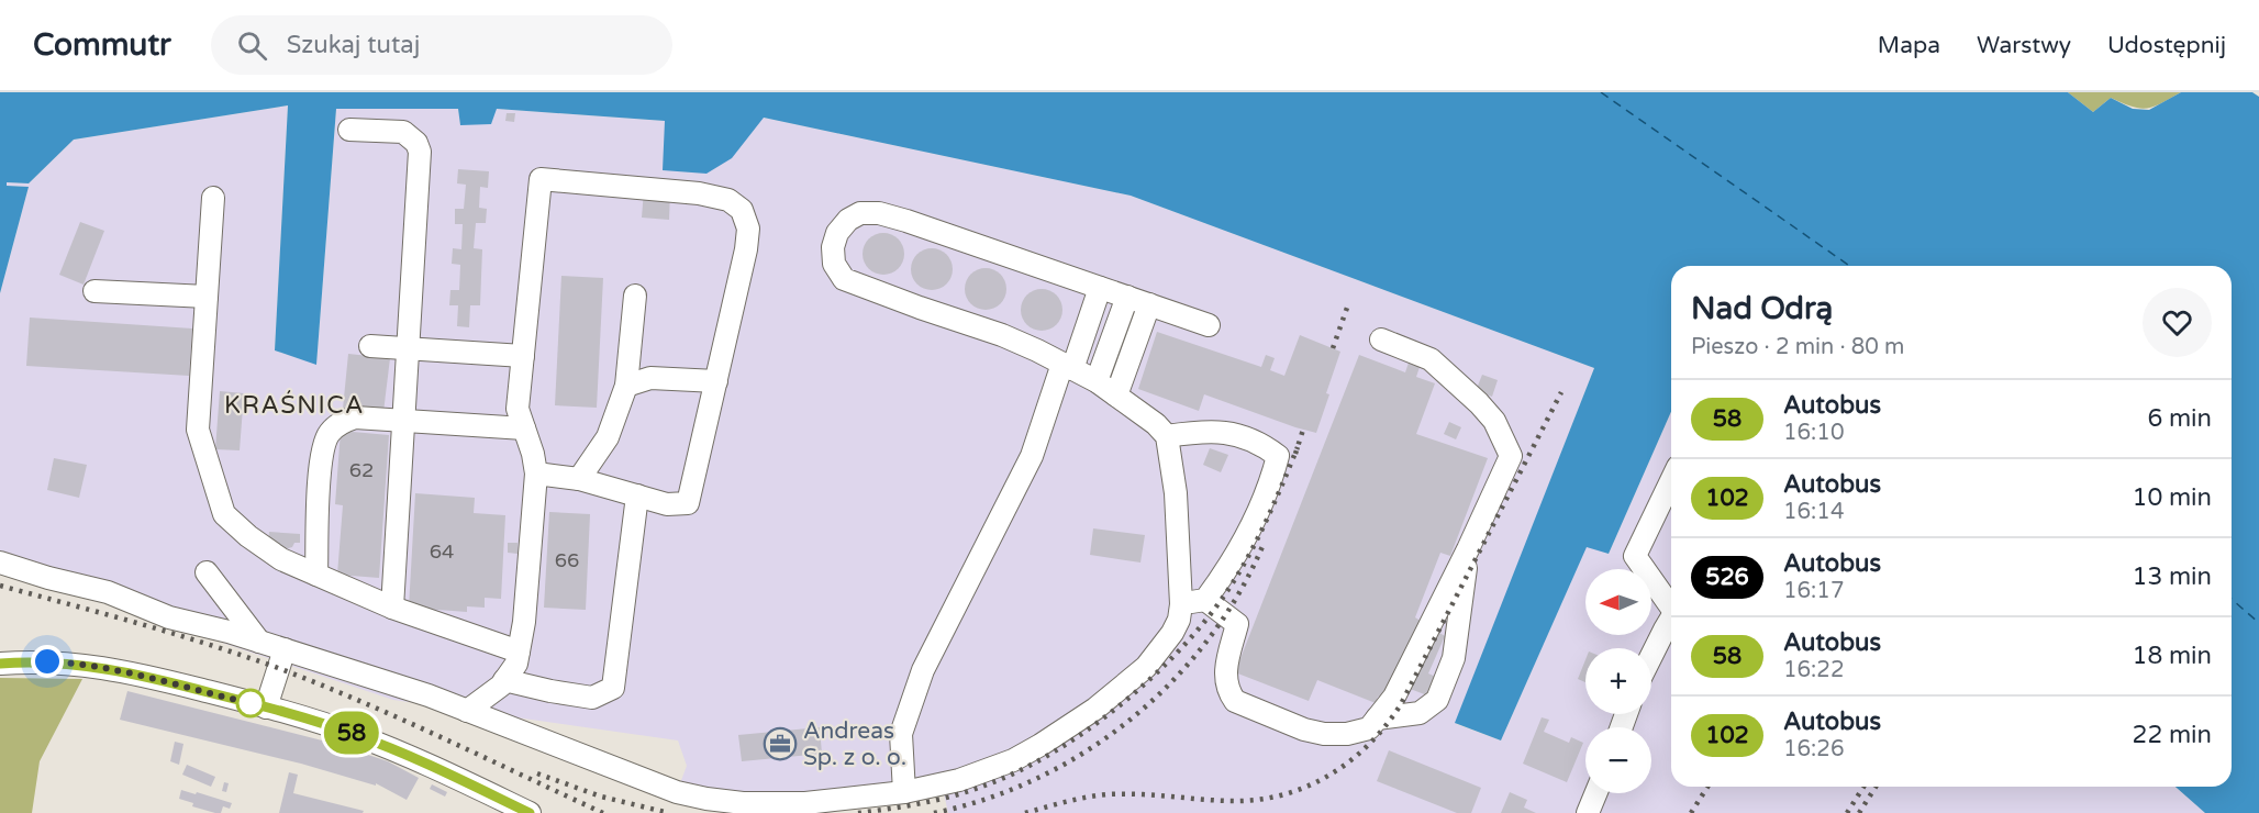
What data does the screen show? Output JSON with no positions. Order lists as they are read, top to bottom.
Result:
{
  "districts": ["KRAŚNICA"],
  "places": {
    "office": ["Andreas Sp. z o. o."]
  },
  "lines": ["bus line 58"],
  "house_numbers": ["62", "64", "66"],
  "north": "left",
  "page": {
    "header": "Commutr",
    "search": "Szukaj tutaj",
    "nav": ["Mapa", "Warstwy", "Udostępnij"],
    "on_map": "58",
    "heading": ["Nad Odrą", "Pieszo · 2 min · 80 m"],
    "list": [
      {
        "mark": "58",
        "name": "Autobus",
        "note": "16:10",
        "value": "6 min"
      },
      {
        "mark": "102",
        "name": "Autobus",
        "note": "16:14",
        "value": "10 min"
      },
      {
        "mark": "526",
        "name": "Autobus",
        "note": "16:17",
        "value": "13 min"
      },
      {
        "mark": "58",
        "name": "Autobus",
        "note": "16:22",
        "value": "18 min"
      },
      {
        "mark": "102",
        "name": "Autobus",
        "note": "16:26",
        "value": "22 min"
      }
    ],
    "map_buttons": ["+", "−"]
  }
}
